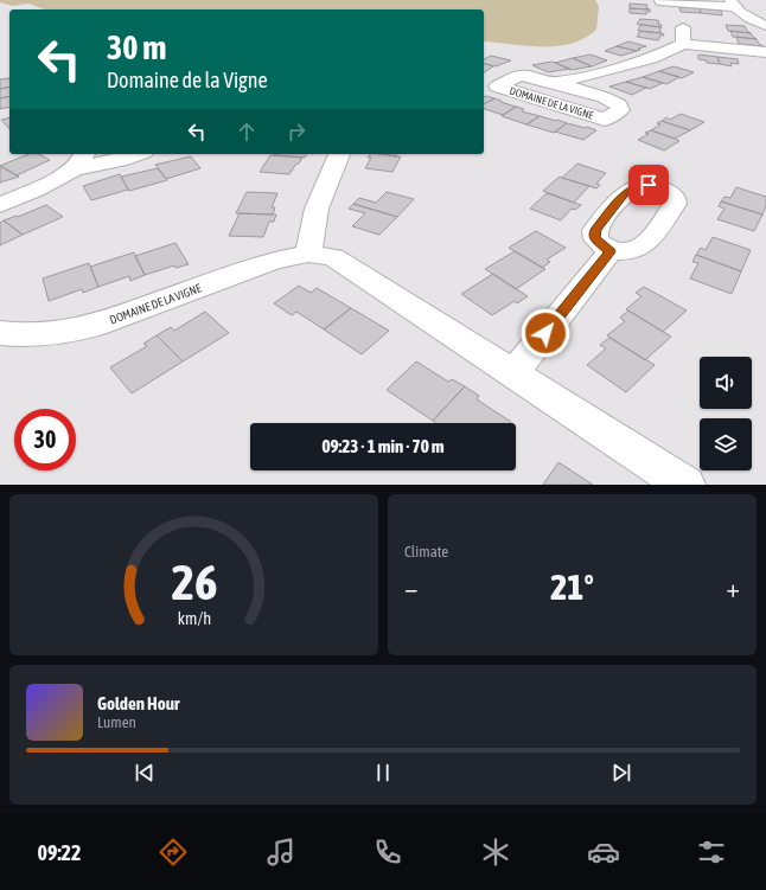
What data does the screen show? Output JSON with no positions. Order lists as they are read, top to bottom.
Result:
{
  "streets": {
    "street": ["DOMAINE DE LA VIGNE"]
  },
  "page": {
    "turn": ["30 m", "Domaine de la Vigne"],
    "limit": "30",
    "trip": "09:23 · 1 min · 70 m",
    "tile": "Climate",
    "heat": ["−", "21°", "+"],
    "song": ["Golden Hour", "Lumen"],
    "tabs": "09:22",
    "gauge": ["26", "km/h"]
  }
}
